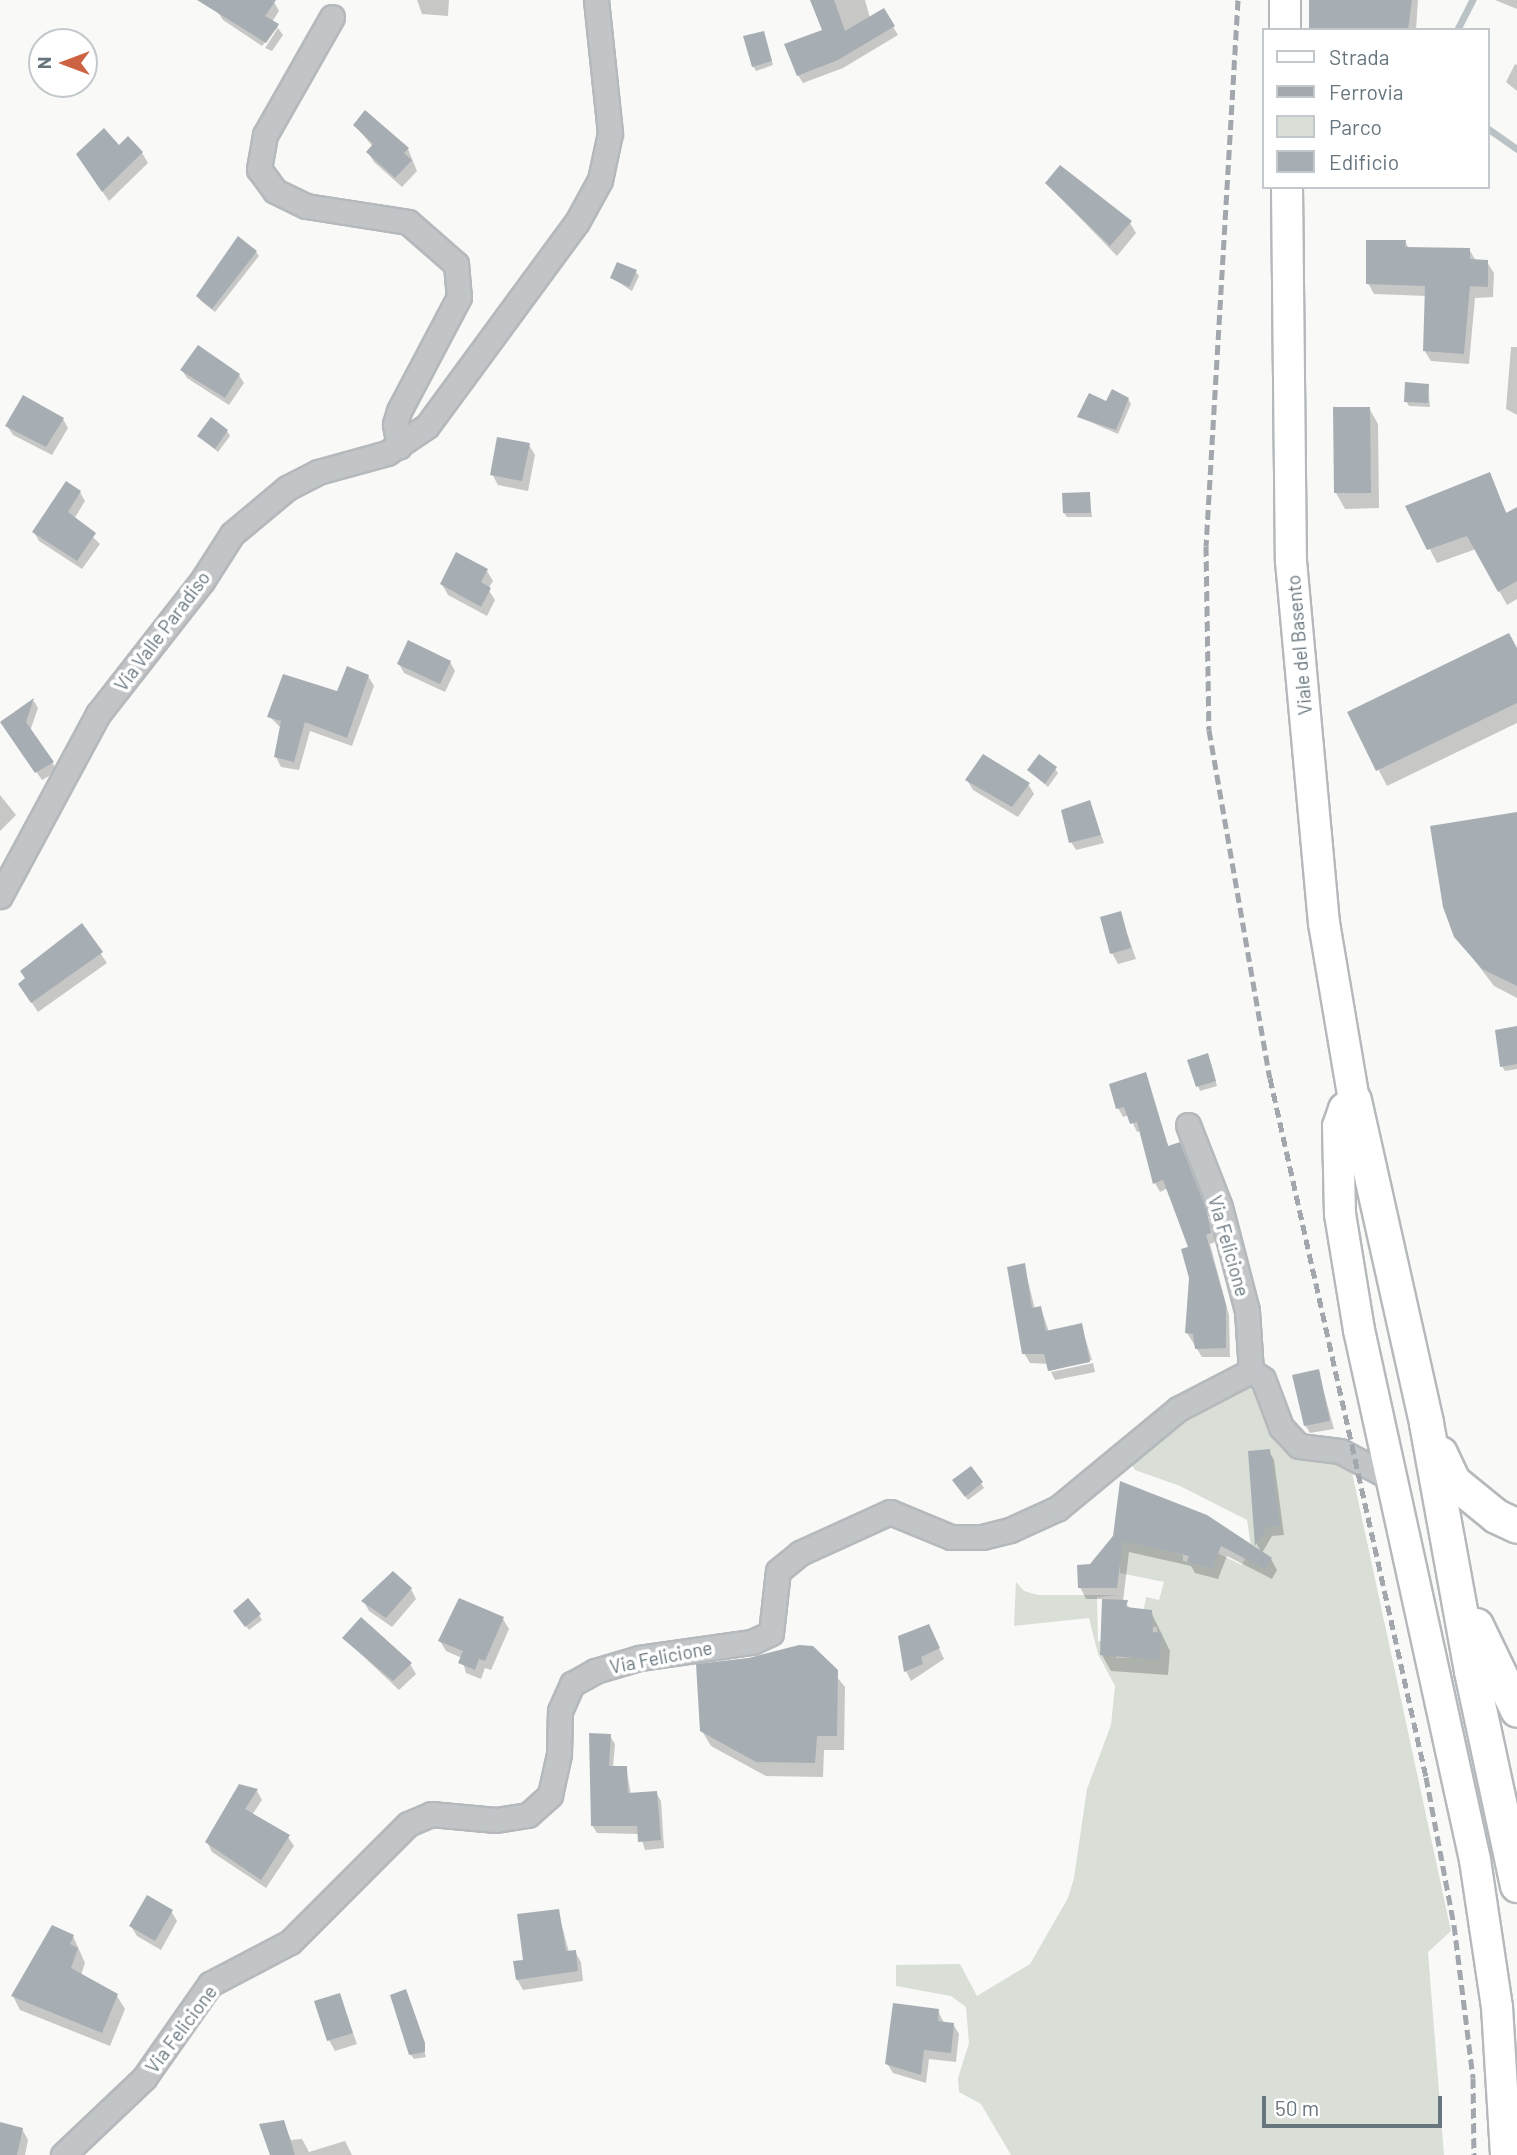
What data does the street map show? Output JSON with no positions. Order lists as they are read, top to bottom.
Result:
{
  "streets": {
    "main road": ["Viale del Basento"],
    "street": ["Via Valle Paradiso", "Via Felicione"]
  },
  "legend": [
    "Strada",
    "Ferrovia",
    "Parco",
    "Edificio"
  ],
  "scale_bar": "50 m",
  "north": "left"
}
